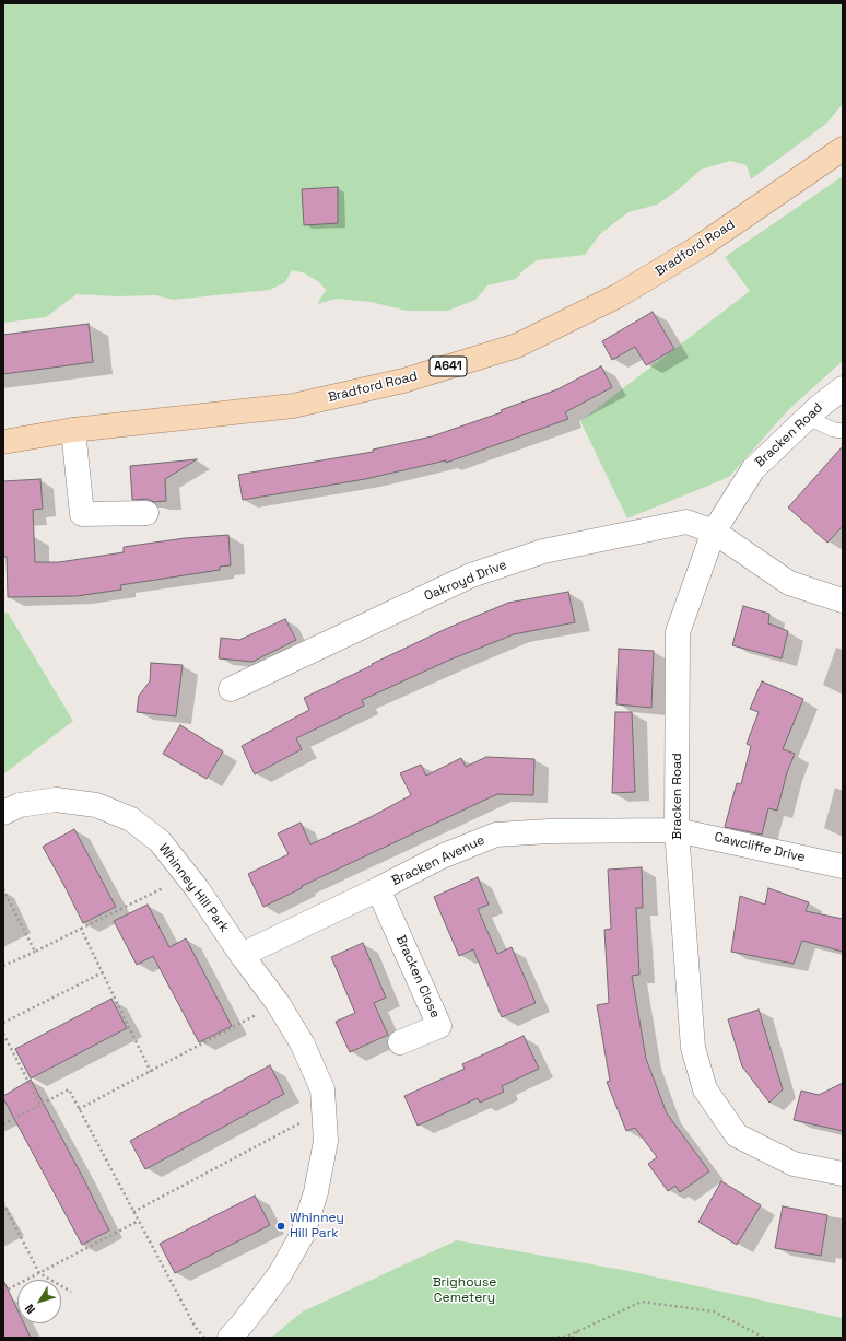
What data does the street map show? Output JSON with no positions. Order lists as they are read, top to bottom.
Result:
{
  "streets": {
    "main road": ["Bradford Road", "A641"],
    "street": [
      "Bracken Road",
      "Oakroyd Drive",
      "Cawcliffe Drive",
      "Bracken Avenue",
      "Whinney Hill Park",
      "Bracken Close"
    ]
  },
  "crossings": [
    ["Bracken Road", "Oakroyd Drive"],
    ["Bracken Road", "Cawcliffe Drive"],
    ["Bracken Road", "Bracken Avenue"],
    ["Cawcliffe Drive", "Bracken Avenue"],
    ["Bracken Avenue", "Whinney Hill Park"],
    ["Bracken Avenue", "Bracken Close"]
  ],
  "parks": ["Brighouse Cemetery"],
  "places": ["Whinney Hill Park"],
  "north": "bottom left"
}
